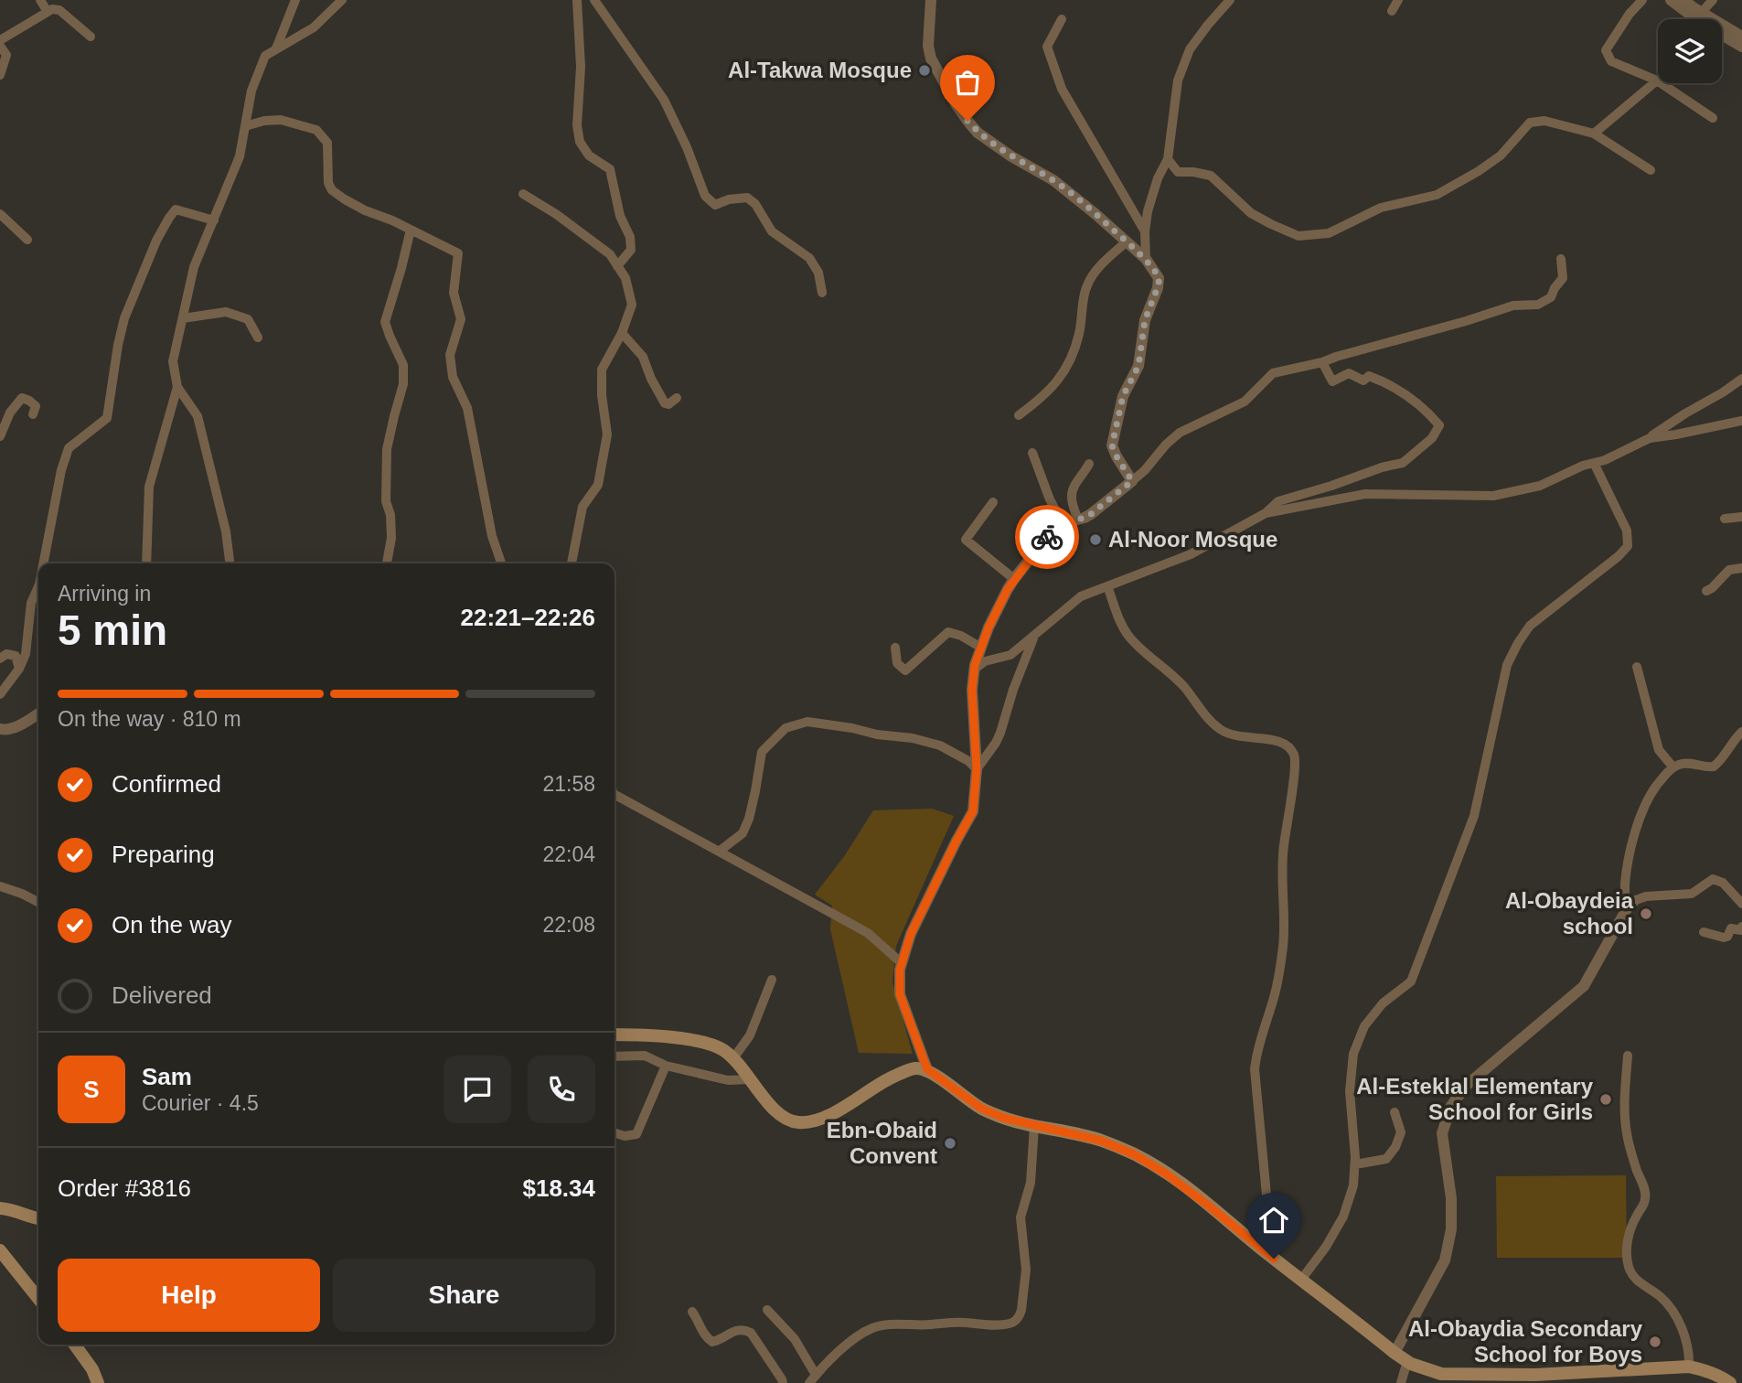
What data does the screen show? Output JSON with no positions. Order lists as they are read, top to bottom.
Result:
{
  "places": [
    "Al-Takwa Mosque",
    "Al-Noor Mosque",
    "Al-Obaydeia school",
    "Al-Esteklal Elementary School for Girls",
    "Ebn-Obaid Convent",
    "Al-Obaydia Secondary School for Boys"
  ],
  "page": {
    "heading": ["5 min", "Arriving in", "22:21–22:26"],
    "panel": [
      "Sam",
      "Courier · 4.5",
      "Order #3816",
      "$18.34"
    ],
    "bar": "On the way · 810 m",
    "list": [
      ["Confirmed", "21:58"],
      ["Preparing", "22:04"],
      ["On the way", "22:08"],
      "Delivered"
    ],
    "round": "S",
    "buttons": ["Help", "Share"]
  }
}
